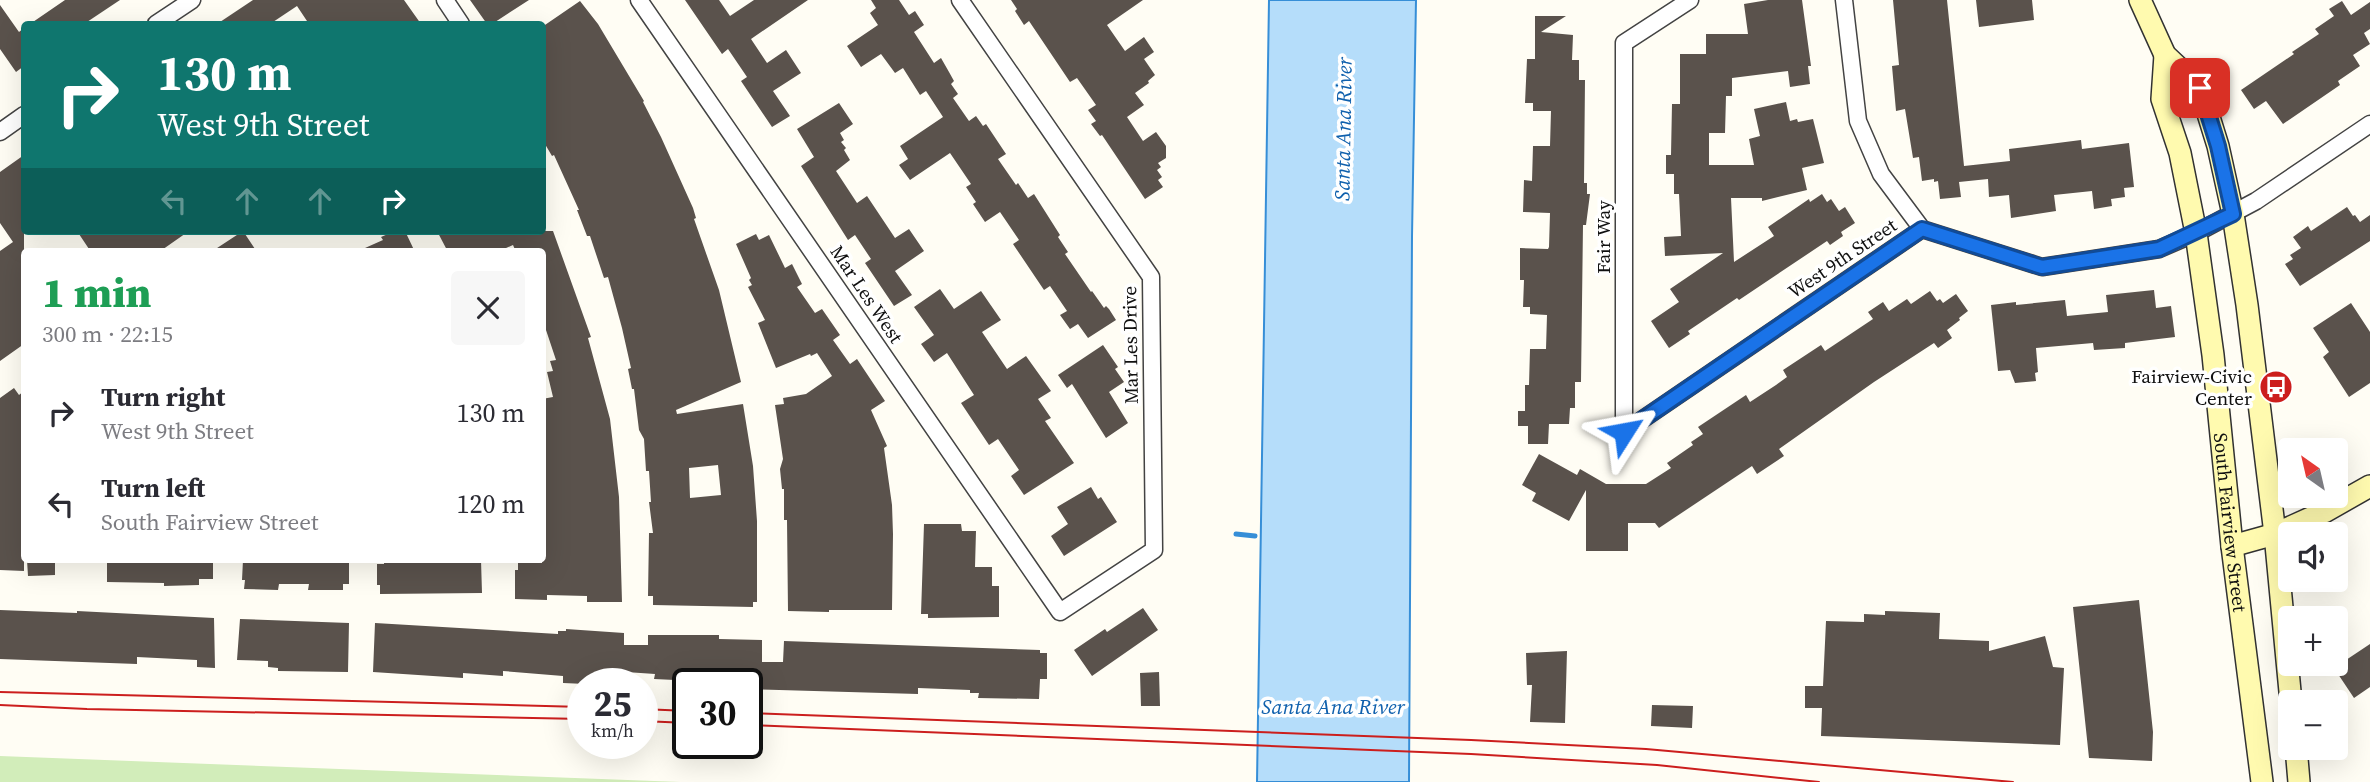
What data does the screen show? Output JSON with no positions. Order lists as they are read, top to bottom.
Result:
{
  "streets": {
    "main road": ["South Fairview Street"],
    "street": [
      "Fair Way",
      "West 9th Street",
      "Mar Les West",
      "Mar Les Drive"
    ]
  },
  "crossings": [
    ["Fair Way", "West 9th Street"],
    ["West 9th Street", "South Fairview Street"],
    ["Mar Les West", "Mar Les Drive"]
  ],
  "water": ["Santa Ana River"],
  "places": {
    "bus stop": ["Fairview-Civic Center"]
  },
  "north": "top left",
  "page": {
    "turn": ["130 m", "West 9th Street"],
    "heading": ["1 min", "300 m · 22:15"],
    "list": [
      {
        "name": "Turn right",
        "note": "West 9th Street",
        "value": "130 m"
      },
      {
        "name": "Turn left",
        "note": "South Fairview Street",
        "value": "120 m"
      }
    ],
    "map_buttons": ["+", "−"],
    "speed": "25 km/h",
    "limit": "30"
  }
}
